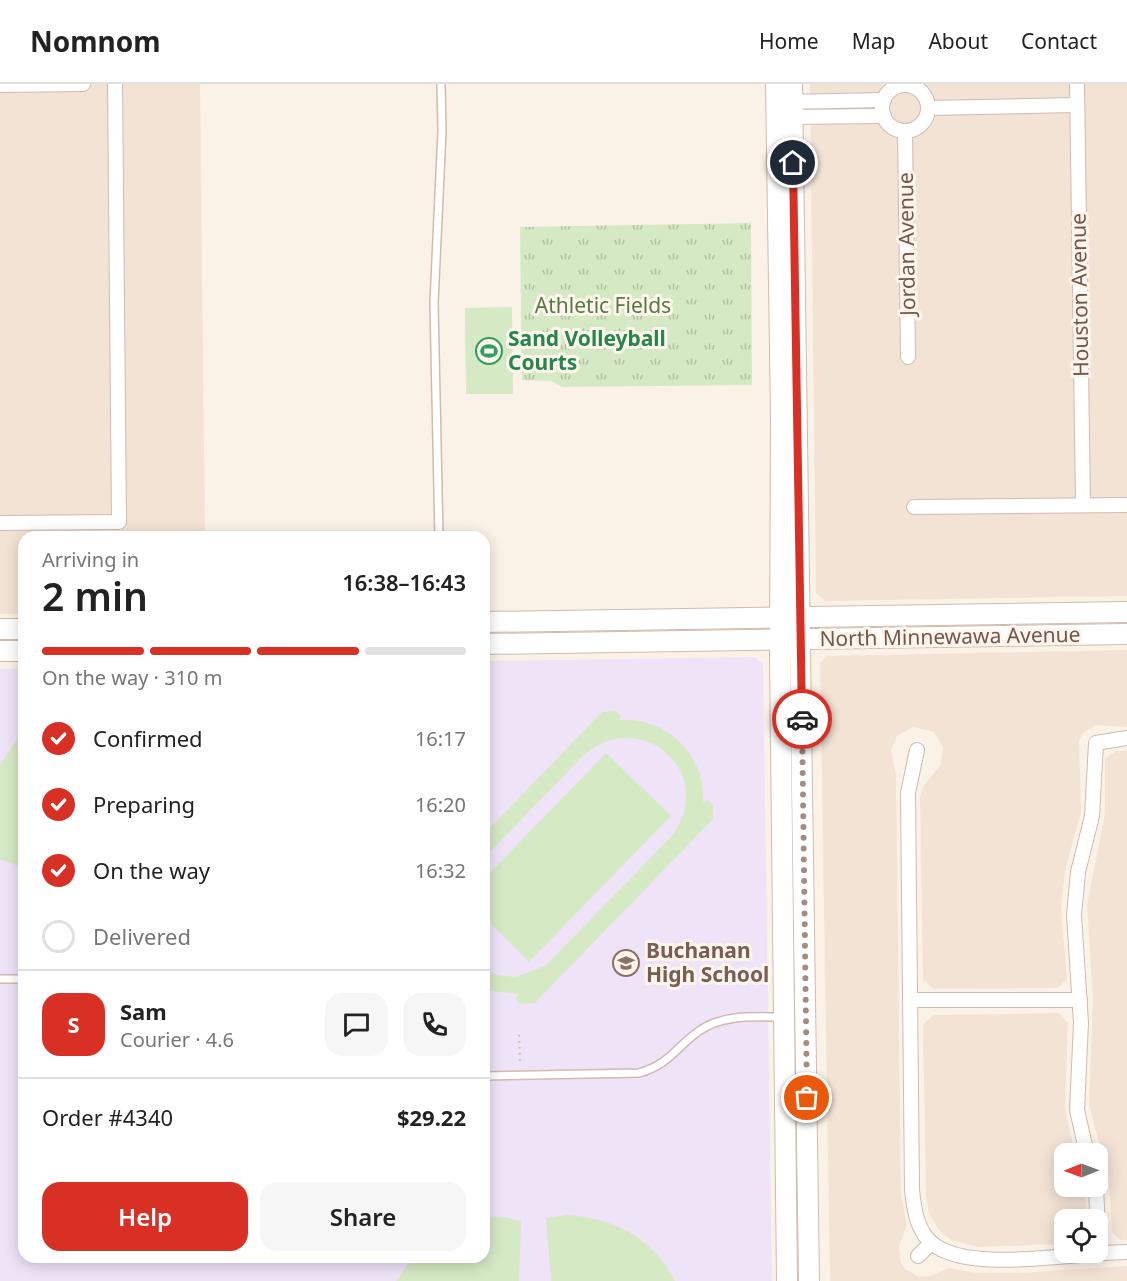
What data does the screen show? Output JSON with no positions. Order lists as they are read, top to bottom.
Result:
{
  "streets": {
    "main road": ["North Minnewawa Avenue"],
    "street": ["Jordan Avenue", "Houston Avenue"]
  },
  "parks": ["Athletic Fields"],
  "places": {
    "sports": ["Sand Volleyball Courts"],
    "school or university": ["Buchanan High School"]
  },
  "north": "left",
  "page": {
    "header": "Nomnom",
    "nav": [
      "Home",
      "Map",
      "About",
      "Contact"
    ],
    "heading": ["2 min", "Arriving in", "16:38–16:43"],
    "panel": [
      "Sam",
      "Courier · 4.6",
      "Order #4340",
      "$29.22"
    ],
    "bar": "On the way · 310 m",
    "list": [
      ["Confirmed", "16:17"],
      ["Preparing", "16:20"],
      ["On the way", "16:32"],
      "Delivered"
    ],
    "round": "S",
    "buttons": ["Help", "Share"]
  }
}
